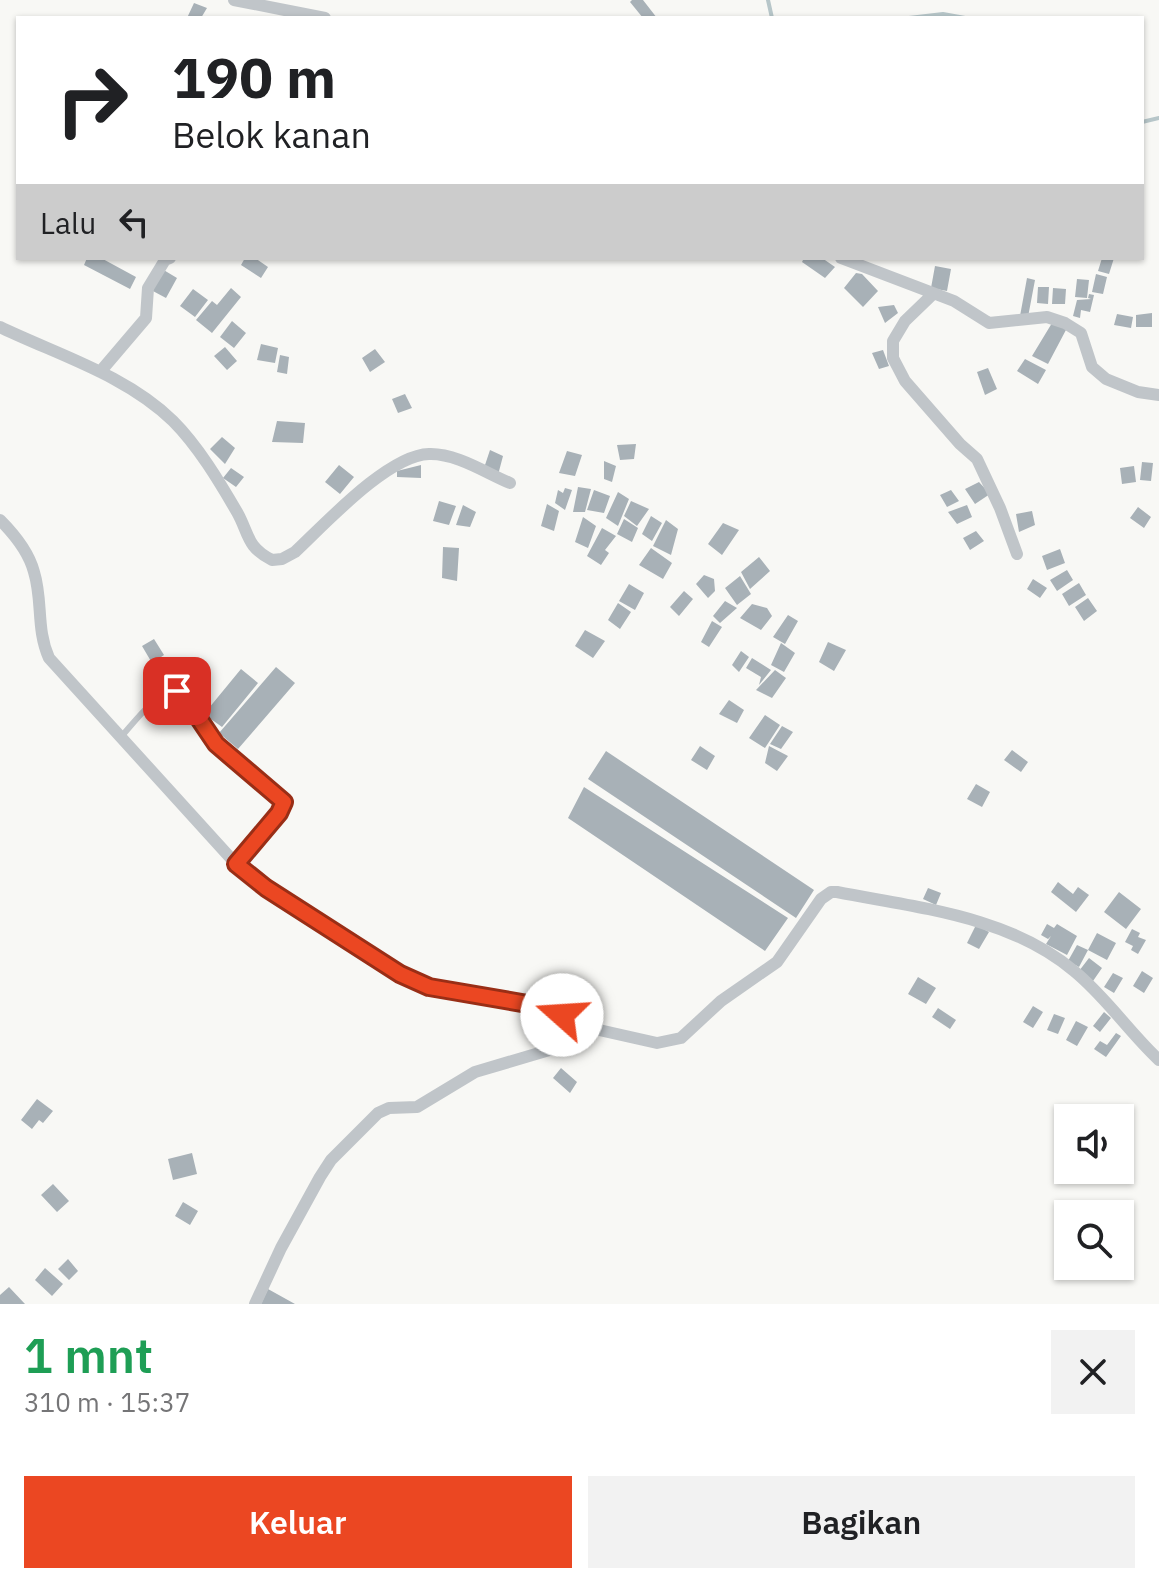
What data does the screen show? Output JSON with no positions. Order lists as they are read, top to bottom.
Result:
{
  "page": {
    "turn": ["190 m", "Belok kanan"],
    "then": "Lalu",
    "heading": ["1 mnt", "310 m · 15:37"],
    "buttons": ["Keluar", "Bagikan"]
  }
}
